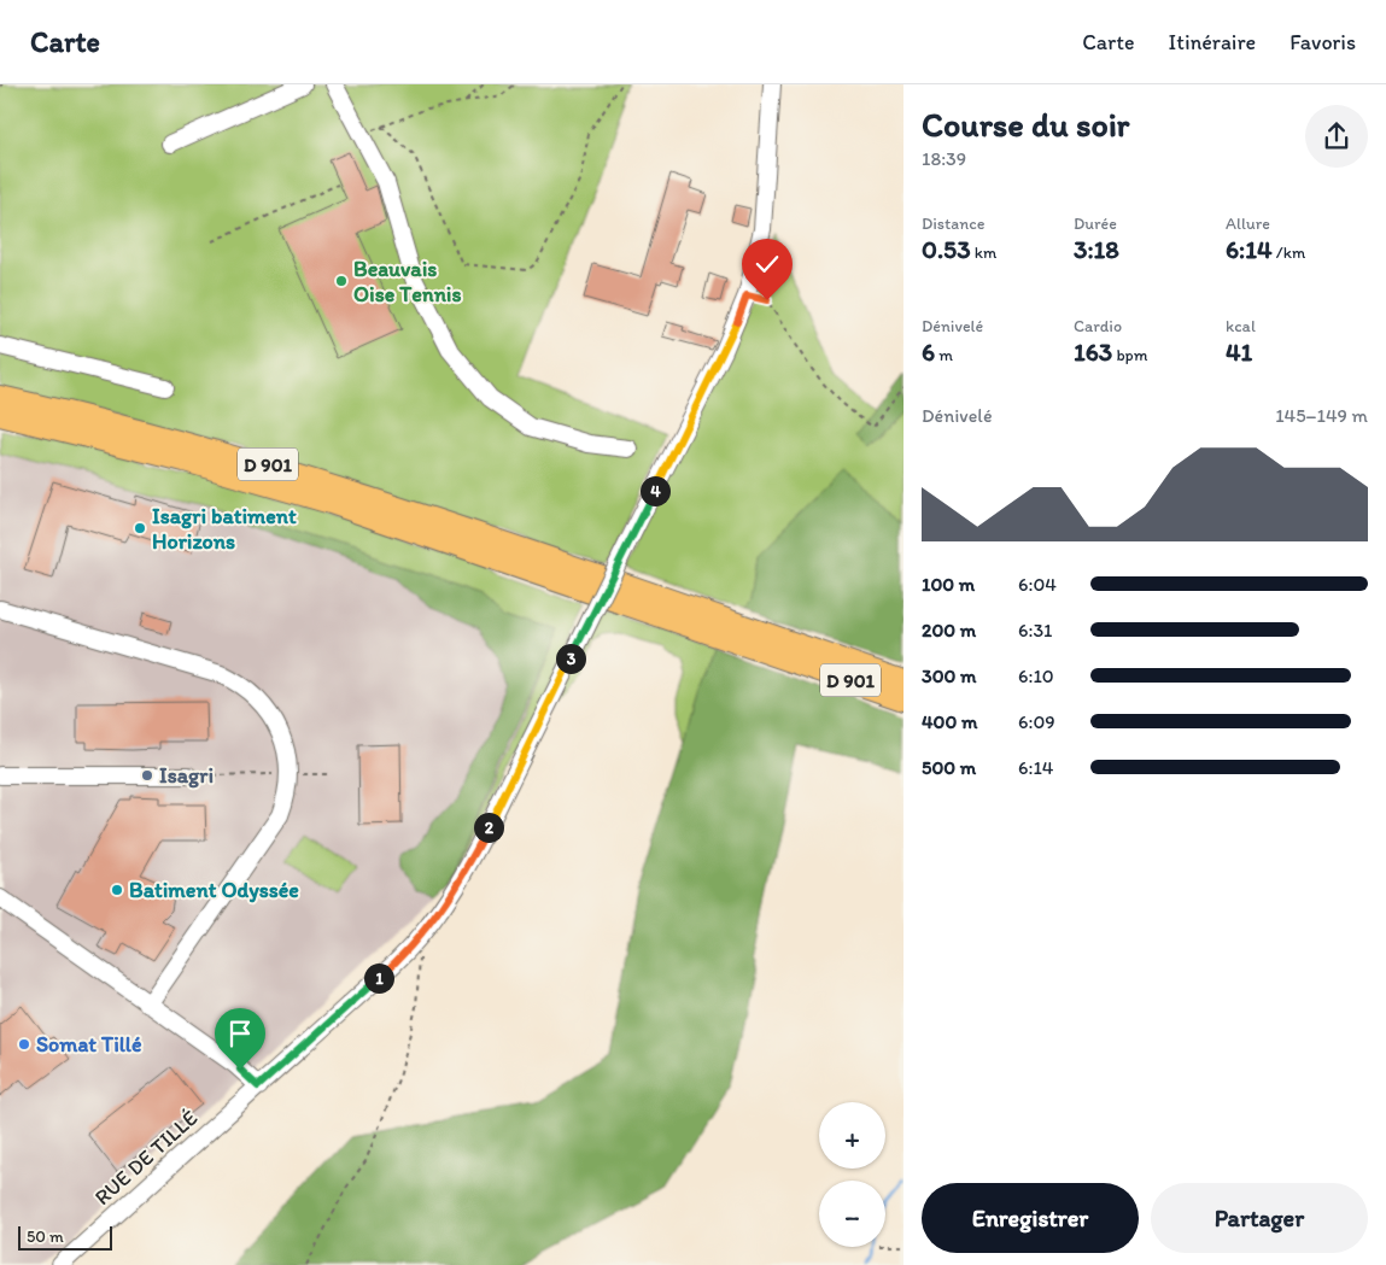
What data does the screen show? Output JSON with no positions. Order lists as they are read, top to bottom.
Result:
{
  "streets": {
    "main road": ["D 901"],
    "street": ["RUE DE TILLÉ"]
  },
  "places": [
    "Beauvais Oise Tennis",
    "Isagri batiment Horizons",
    "Isagri",
    "Batiment Odyssée",
    "Somat Tillé"
  ],
  "scale_bar": "50 m",
  "page": {
    "header": "Carte",
    "nav": ["Carte", "Itinéraire", "Favoris"],
    "heading": ["Course du soir", "18:39"],
    "stats": [
      ["Distance", "0.53 km"],
      ["Durée", "3:18"],
      ["Allure", "6:14 /km"],
      ["Dénivelé", "6 m"],
      ["Cardio", "163 bpm"],
      ["kcal", "41"]
    ],
    "chart": ["Dénivelé", "145–149 m"],
    "pins": [
      "4",
      "3",
      "2",
      "1"
    ],
    "list": [
      {
        "name": "100 m",
        "note": "6:04"
      },
      {
        "name": "200 m",
        "note": "6:31"
      },
      {
        "name": "300 m",
        "note": "6:10"
      },
      {
        "name": "400 m",
        "note": "6:09"
      },
      {
        "name": "500 m",
        "note": "6:14"
      }
    ],
    "map_buttons": ["+", "−"],
    "buttons": ["Enregistrer", "Partager"],
    "scale": "50 m"
  }
}
